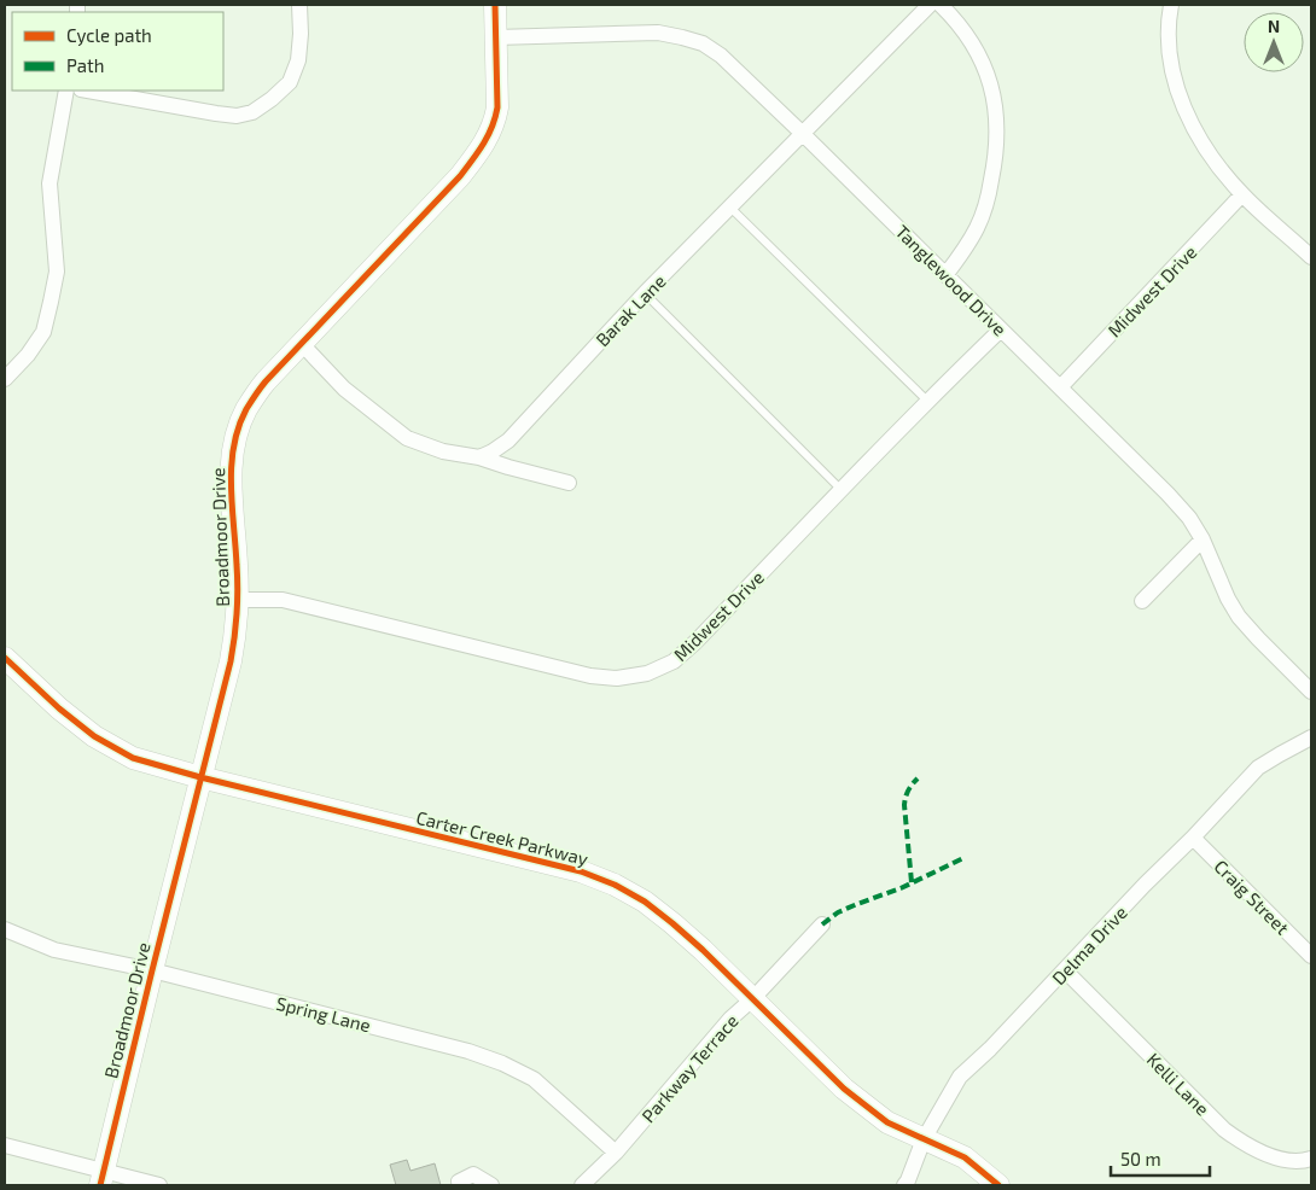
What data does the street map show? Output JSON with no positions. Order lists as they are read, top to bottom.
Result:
{
  "streets": {
    "street": [
      "Tanglewood Drive",
      "Midwest Drive",
      "Barak Lane",
      "Broadmoor Drive",
      "Carter Creek Parkway",
      "Craig Street",
      "Delma Drive",
      "Spring Lane",
      "Parkway Terrace",
      "Kelli Lane"
    ]
  },
  "crossings": [
    ["Tanglewood Drive", "Midwest Drive"],
    ["Tanglewood Drive", "Barak Lane"],
    ["Tanglewood Drive", "Broadmoor Drive"],
    ["Midwest Drive", "Broadmoor Drive"],
    ["Broadmoor Drive", "Carter Creek Parkway"],
    ["Broadmoor Drive", "Spring Lane"],
    ["Carter Creek Parkway", "Delma Drive"],
    ["Carter Creek Parkway", "Parkway Terrace"],
    ["Craig Street", "Delma Drive"],
    ["Delma Drive", "Kelli Lane"],
    ["Spring Lane", "Parkway Terrace"]
  ],
  "legend": ["Cycle path", "Path"],
  "scale_bar": "50 m",
  "north": "top"
}
